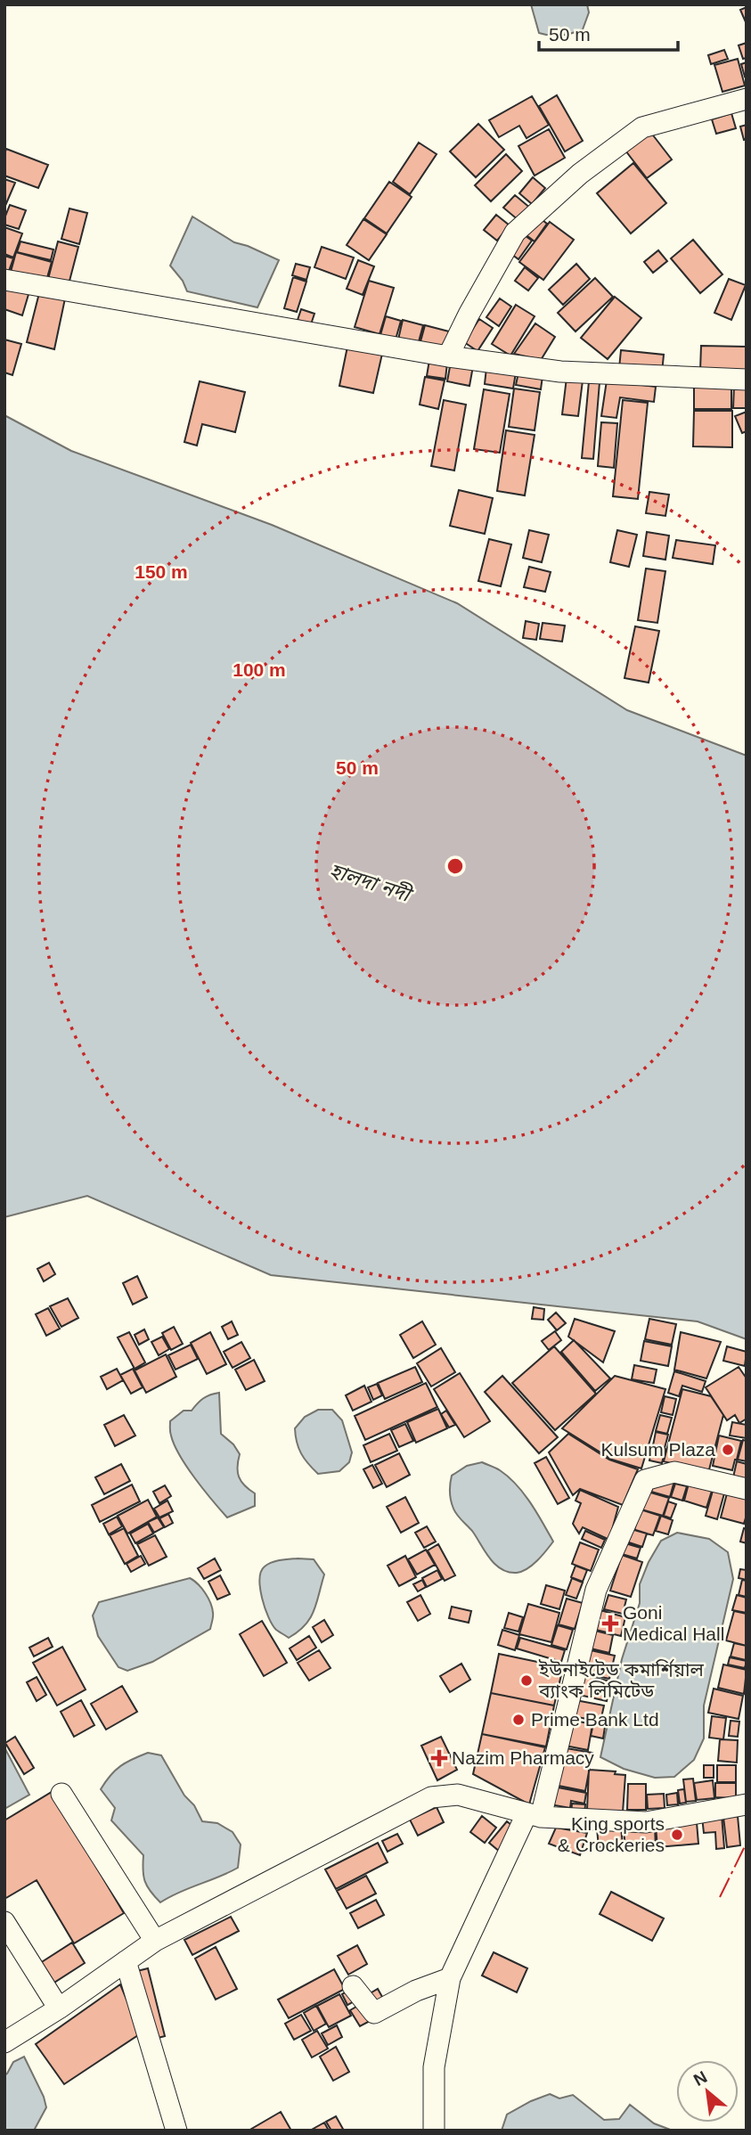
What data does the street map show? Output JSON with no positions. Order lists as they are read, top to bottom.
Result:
{
  "water": ["হালদা নদী"],
  "places": {
    "other": [
      "Kulsum Plaza",
      "ইউনাইটেড কমার্শিয়াল ব্যাংক লিমিটেড",
      "Prime Bank Ltd",
      "King sports & Crockeries"
    ],
    "health": ["Goni Medical Hall", "Nazim Pharmacy"]
  },
  "scale_bar": "50 m",
  "north": "top left",
  "rings": ["150 m", "100 m", "50 m"]
}
